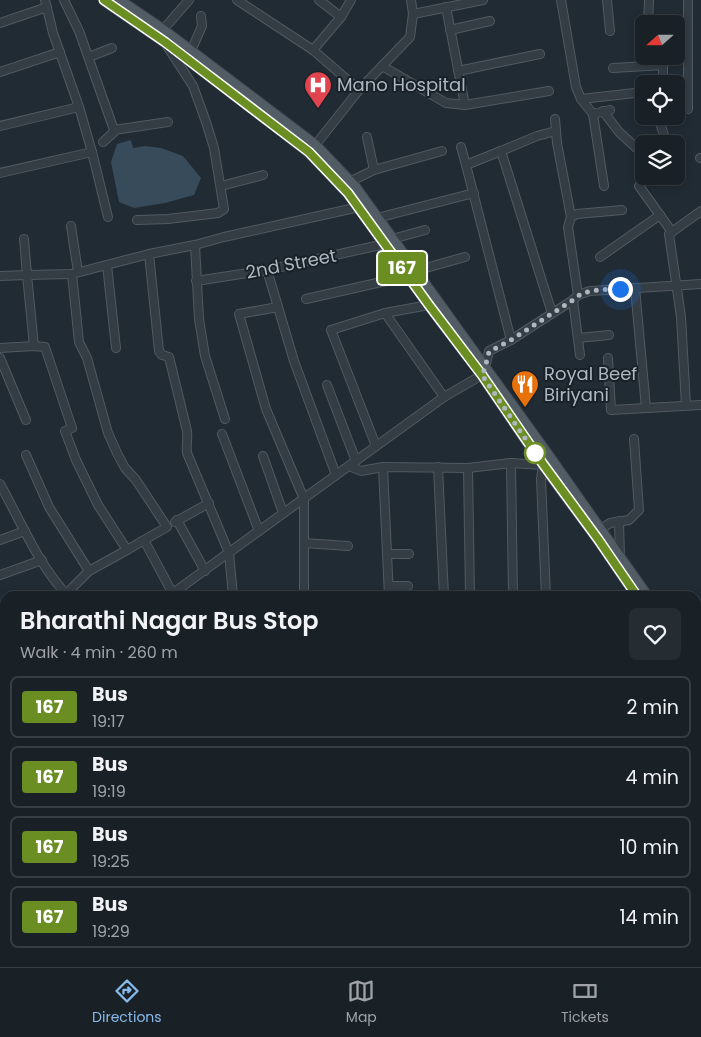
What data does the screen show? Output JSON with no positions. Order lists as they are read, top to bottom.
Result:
{
  "streets": {
    "street": ["2nd Street"]
  },
  "places": {
    "hospital": ["Mano Hospital"],
    "restaurant": ["Royal Beef Biriyani"]
  },
  "lines": ["bus line 167"],
  "north": "left",
  "page": {
    "on_map": "167",
    "heading": ["Bharathi Nagar Bus Stop", "Walk · 4 min · 260 m"],
    "list": [
      {
        "mark": "167",
        "name": "Bus",
        "note": "19:17",
        "value": "2 min"
      },
      {
        "mark": "167",
        "name": "Bus",
        "note": "19:19",
        "value": "4 min"
      },
      {
        "mark": "167",
        "name": "Bus",
        "note": "19:25",
        "value": "10 min"
      },
      {
        "mark": "167",
        "name": "Bus",
        "note": "19:29",
        "value": "14 min"
      }
    ],
    "tabs": ["Directions", "Map", "Tickets"]
  }
}
